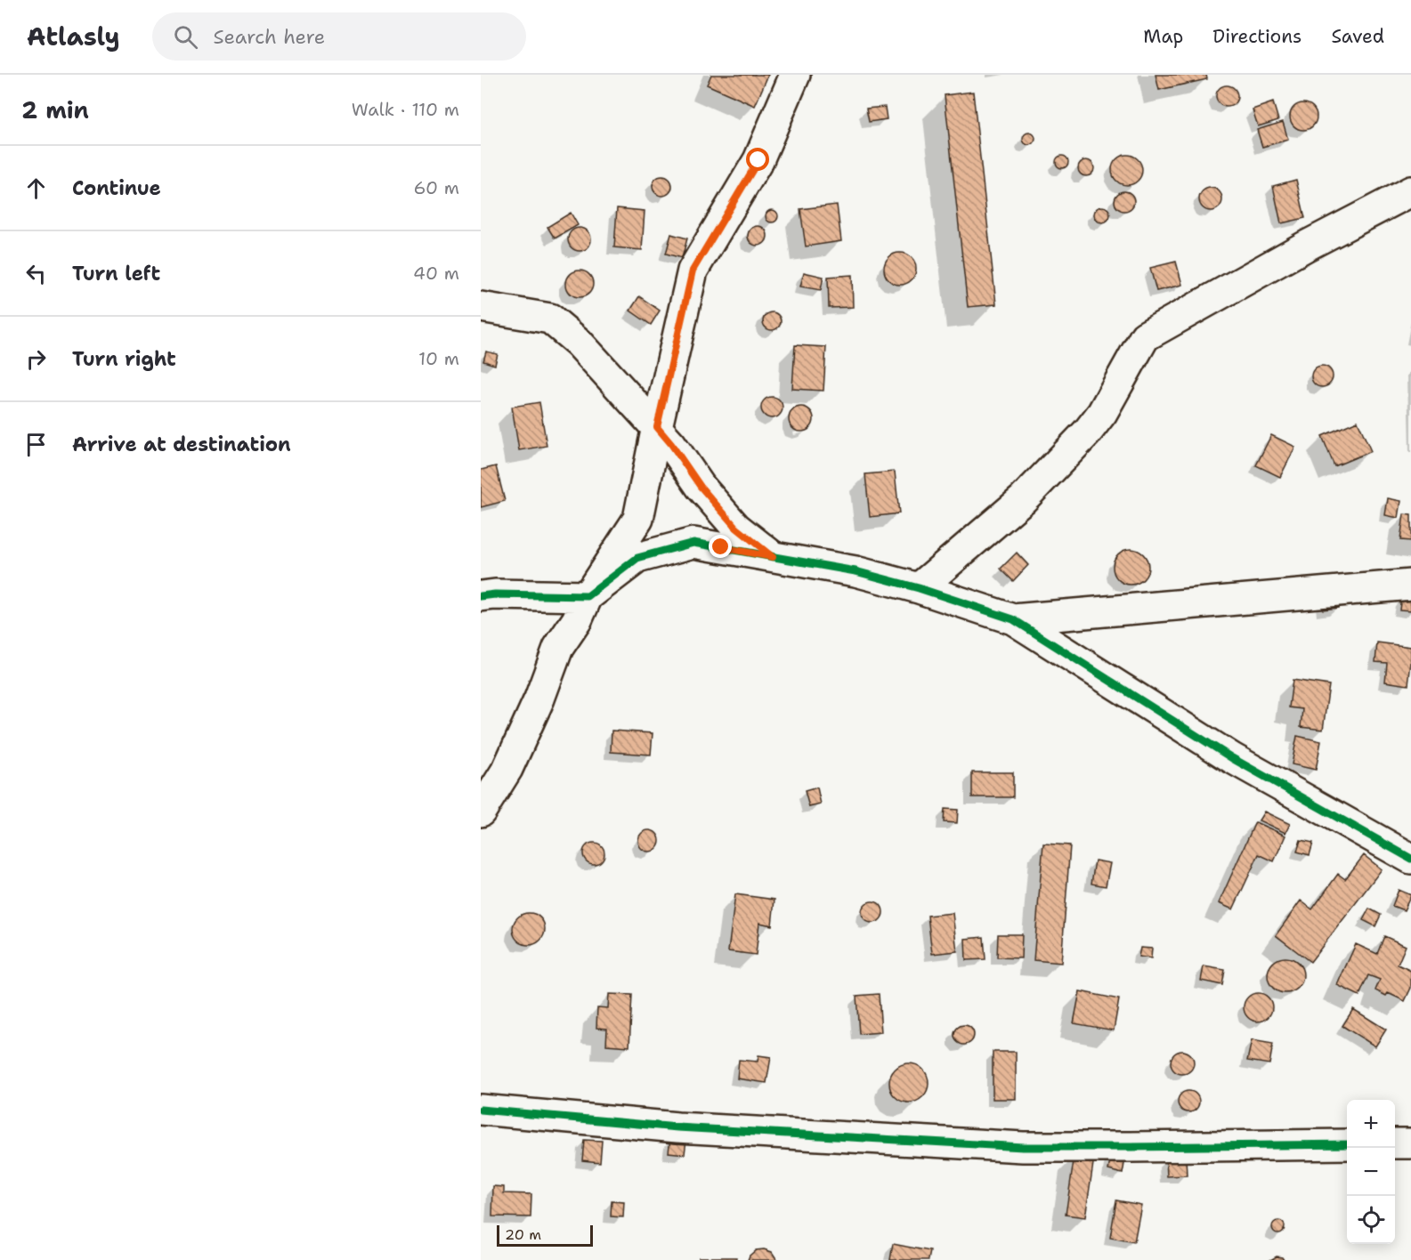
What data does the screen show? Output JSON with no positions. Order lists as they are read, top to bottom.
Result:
{
  "scale_bar": "20 m",
  "page": {
    "header": "Atlasly",
    "search": "Search here",
    "nav": ["Map", "Directions", "Saved"],
    "heading": ["2 min", "Walk · 110 m"],
    "list": [
      ["Continue", "60 m"],
      ["Turn left", "40 m"],
      ["Turn right", "10 m"],
      "Arrive at destination"
    ],
    "map_buttons": ["+", "−"],
    "scale": "20 m"
  }
}
